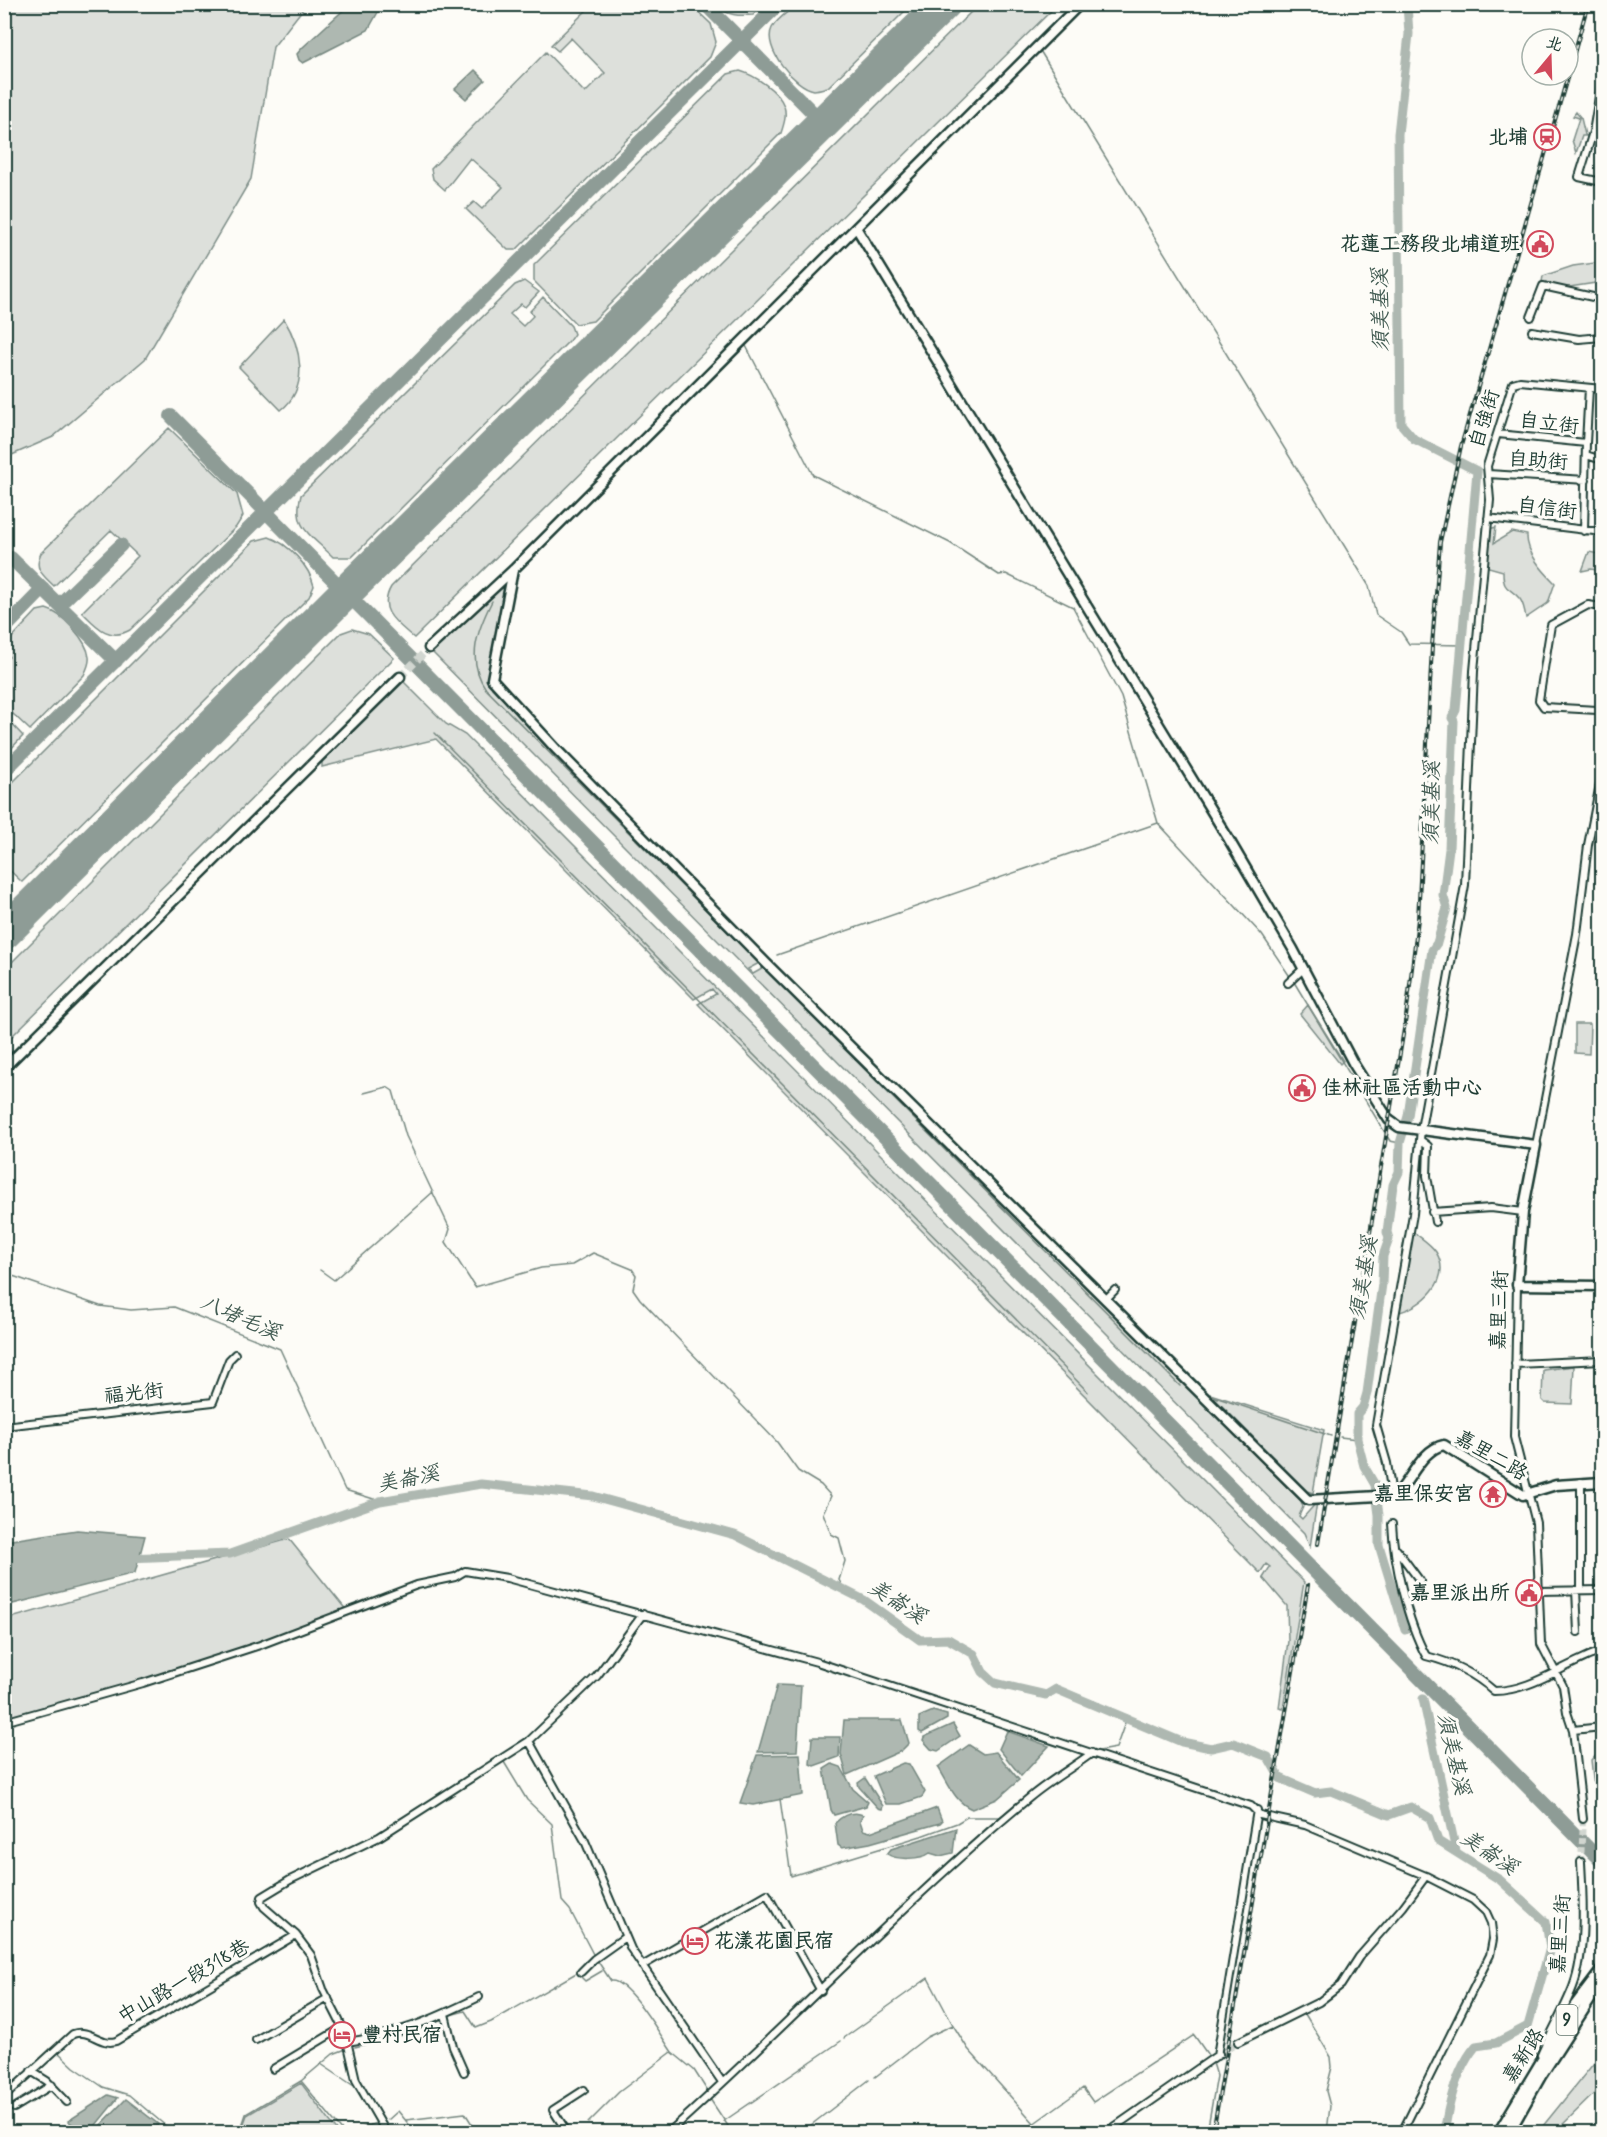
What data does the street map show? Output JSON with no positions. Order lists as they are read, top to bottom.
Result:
{
  "streets": {
    "main road": ["9", "嘉新路"],
    "street": [
      "自強街",
      "自立街",
      "自助街",
      "自信街",
      "嘉里三街",
      "福光街",
      "嘉里二路",
      "中山路一段318巷"
    ]
  },
  "crossings": [
    ["自強街", "自立街"],
    ["自強街", "自助街"],
    ["自強街", "自信街"],
    ["自強街", "嘉里二路"],
    ["自立街", "自助街"],
    ["自立街", "自信街"],
    ["嘉里三街", "嘉里二路"],
    ["嘉里三街", "嘉新路"]
  ],
  "water": ["須美基溪", "八堵毛溪", "美崙溪"],
  "places": {
    "station": ["北埔"],
    "public building": ["花蓮工務段北埔道班", "佳林社區活動中心", "嘉里派出所"],
    "temple": ["嘉里保安宮"],
    "hotel": ["花漾花園民宿", "豐村民宿"]
  },
  "north": "top"
}
